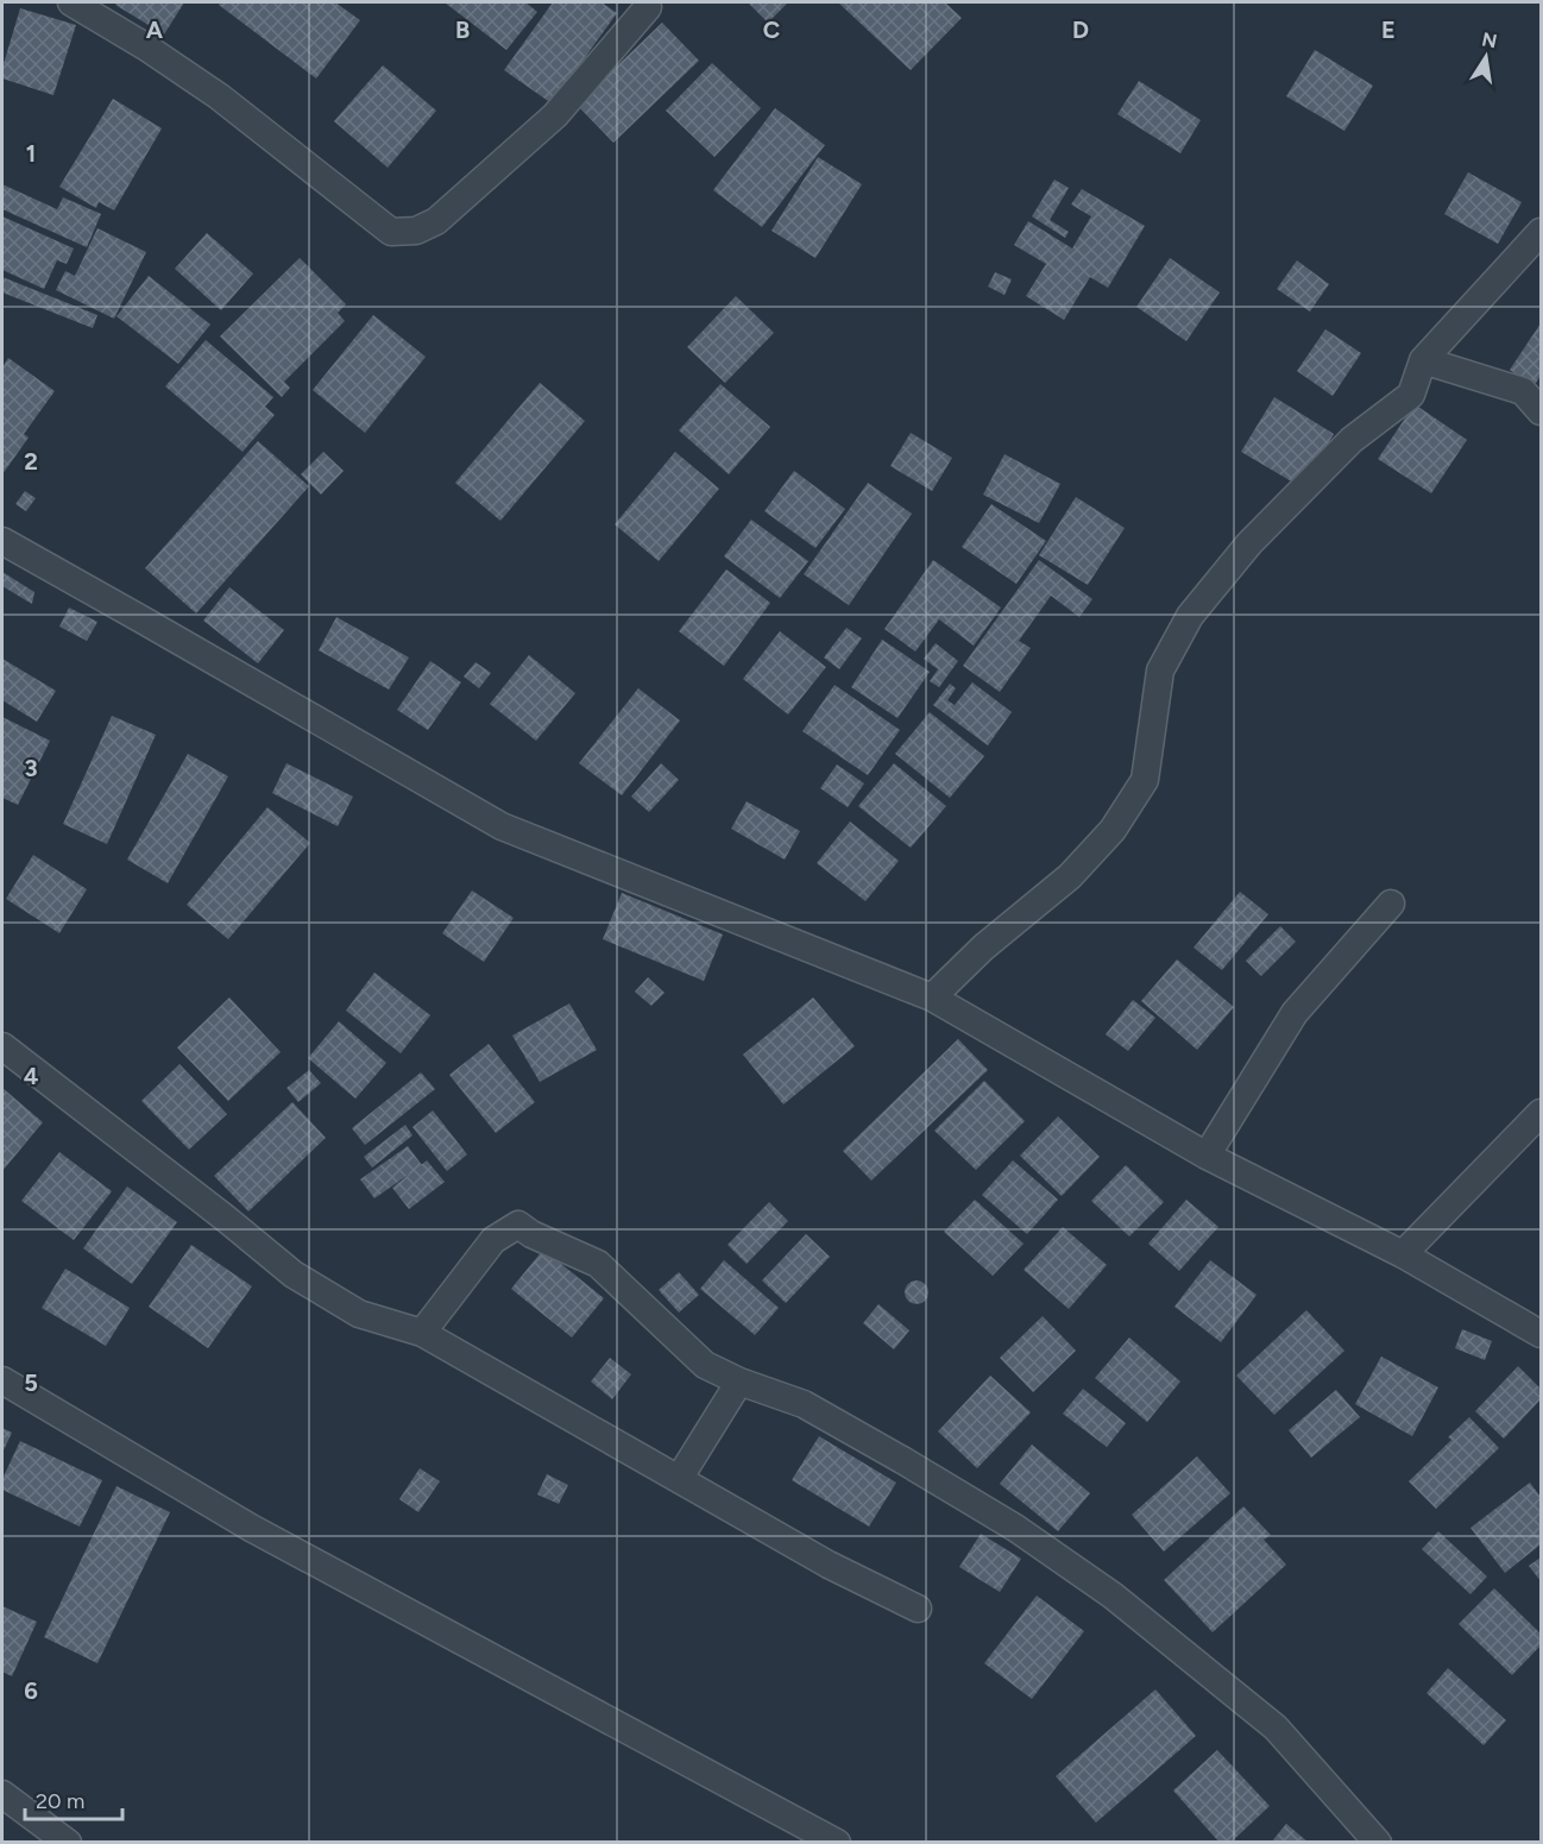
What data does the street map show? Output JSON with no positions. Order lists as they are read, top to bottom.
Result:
{
  "scale_bar": "20 m",
  "north": "top",
  "grid": {
    "columns": [
      "A",
      "B",
      "C",
      "D",
      "E"
    ],
    "rows": [
      "1",
      "2",
      "3",
      "4",
      "5",
      "6"
    ]
  }
}
